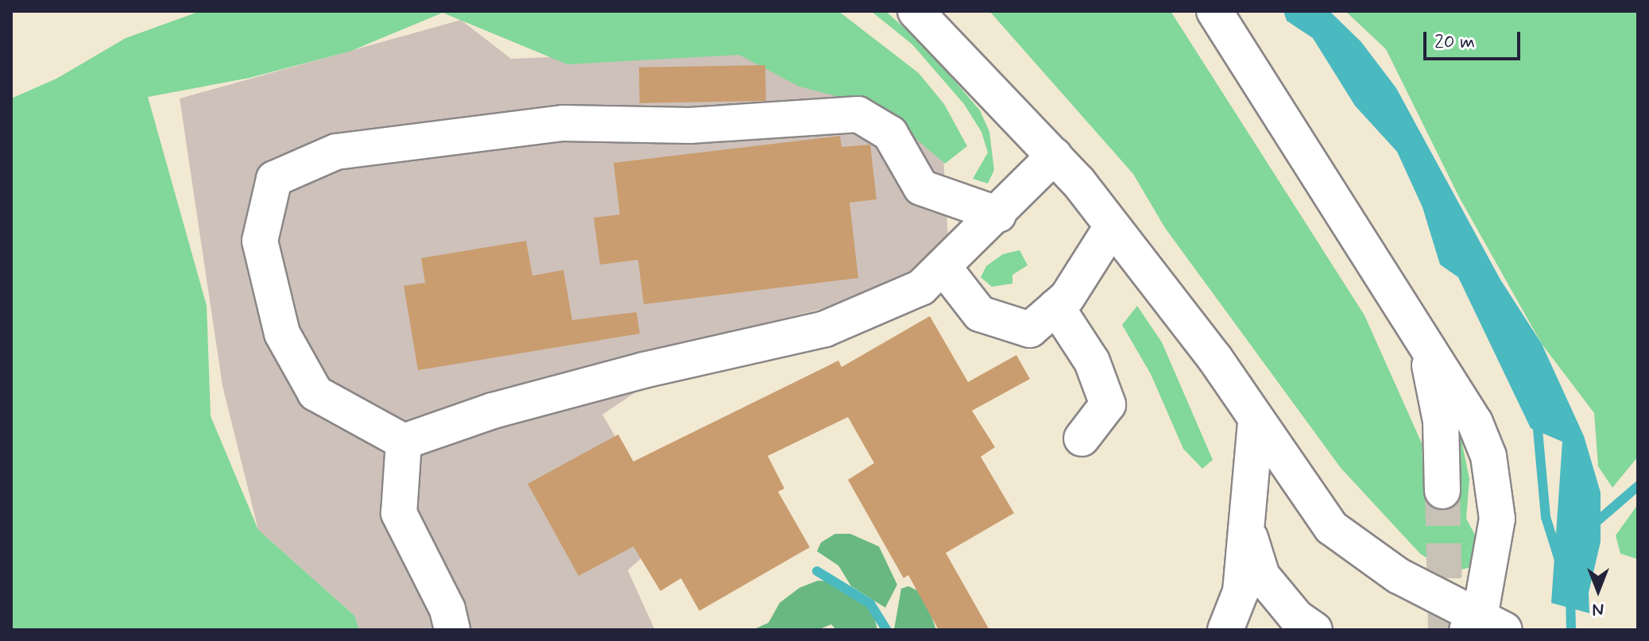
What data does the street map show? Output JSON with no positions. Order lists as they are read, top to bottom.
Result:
{
  "scale_bar": "20 m",
  "north": "bottom"
}
